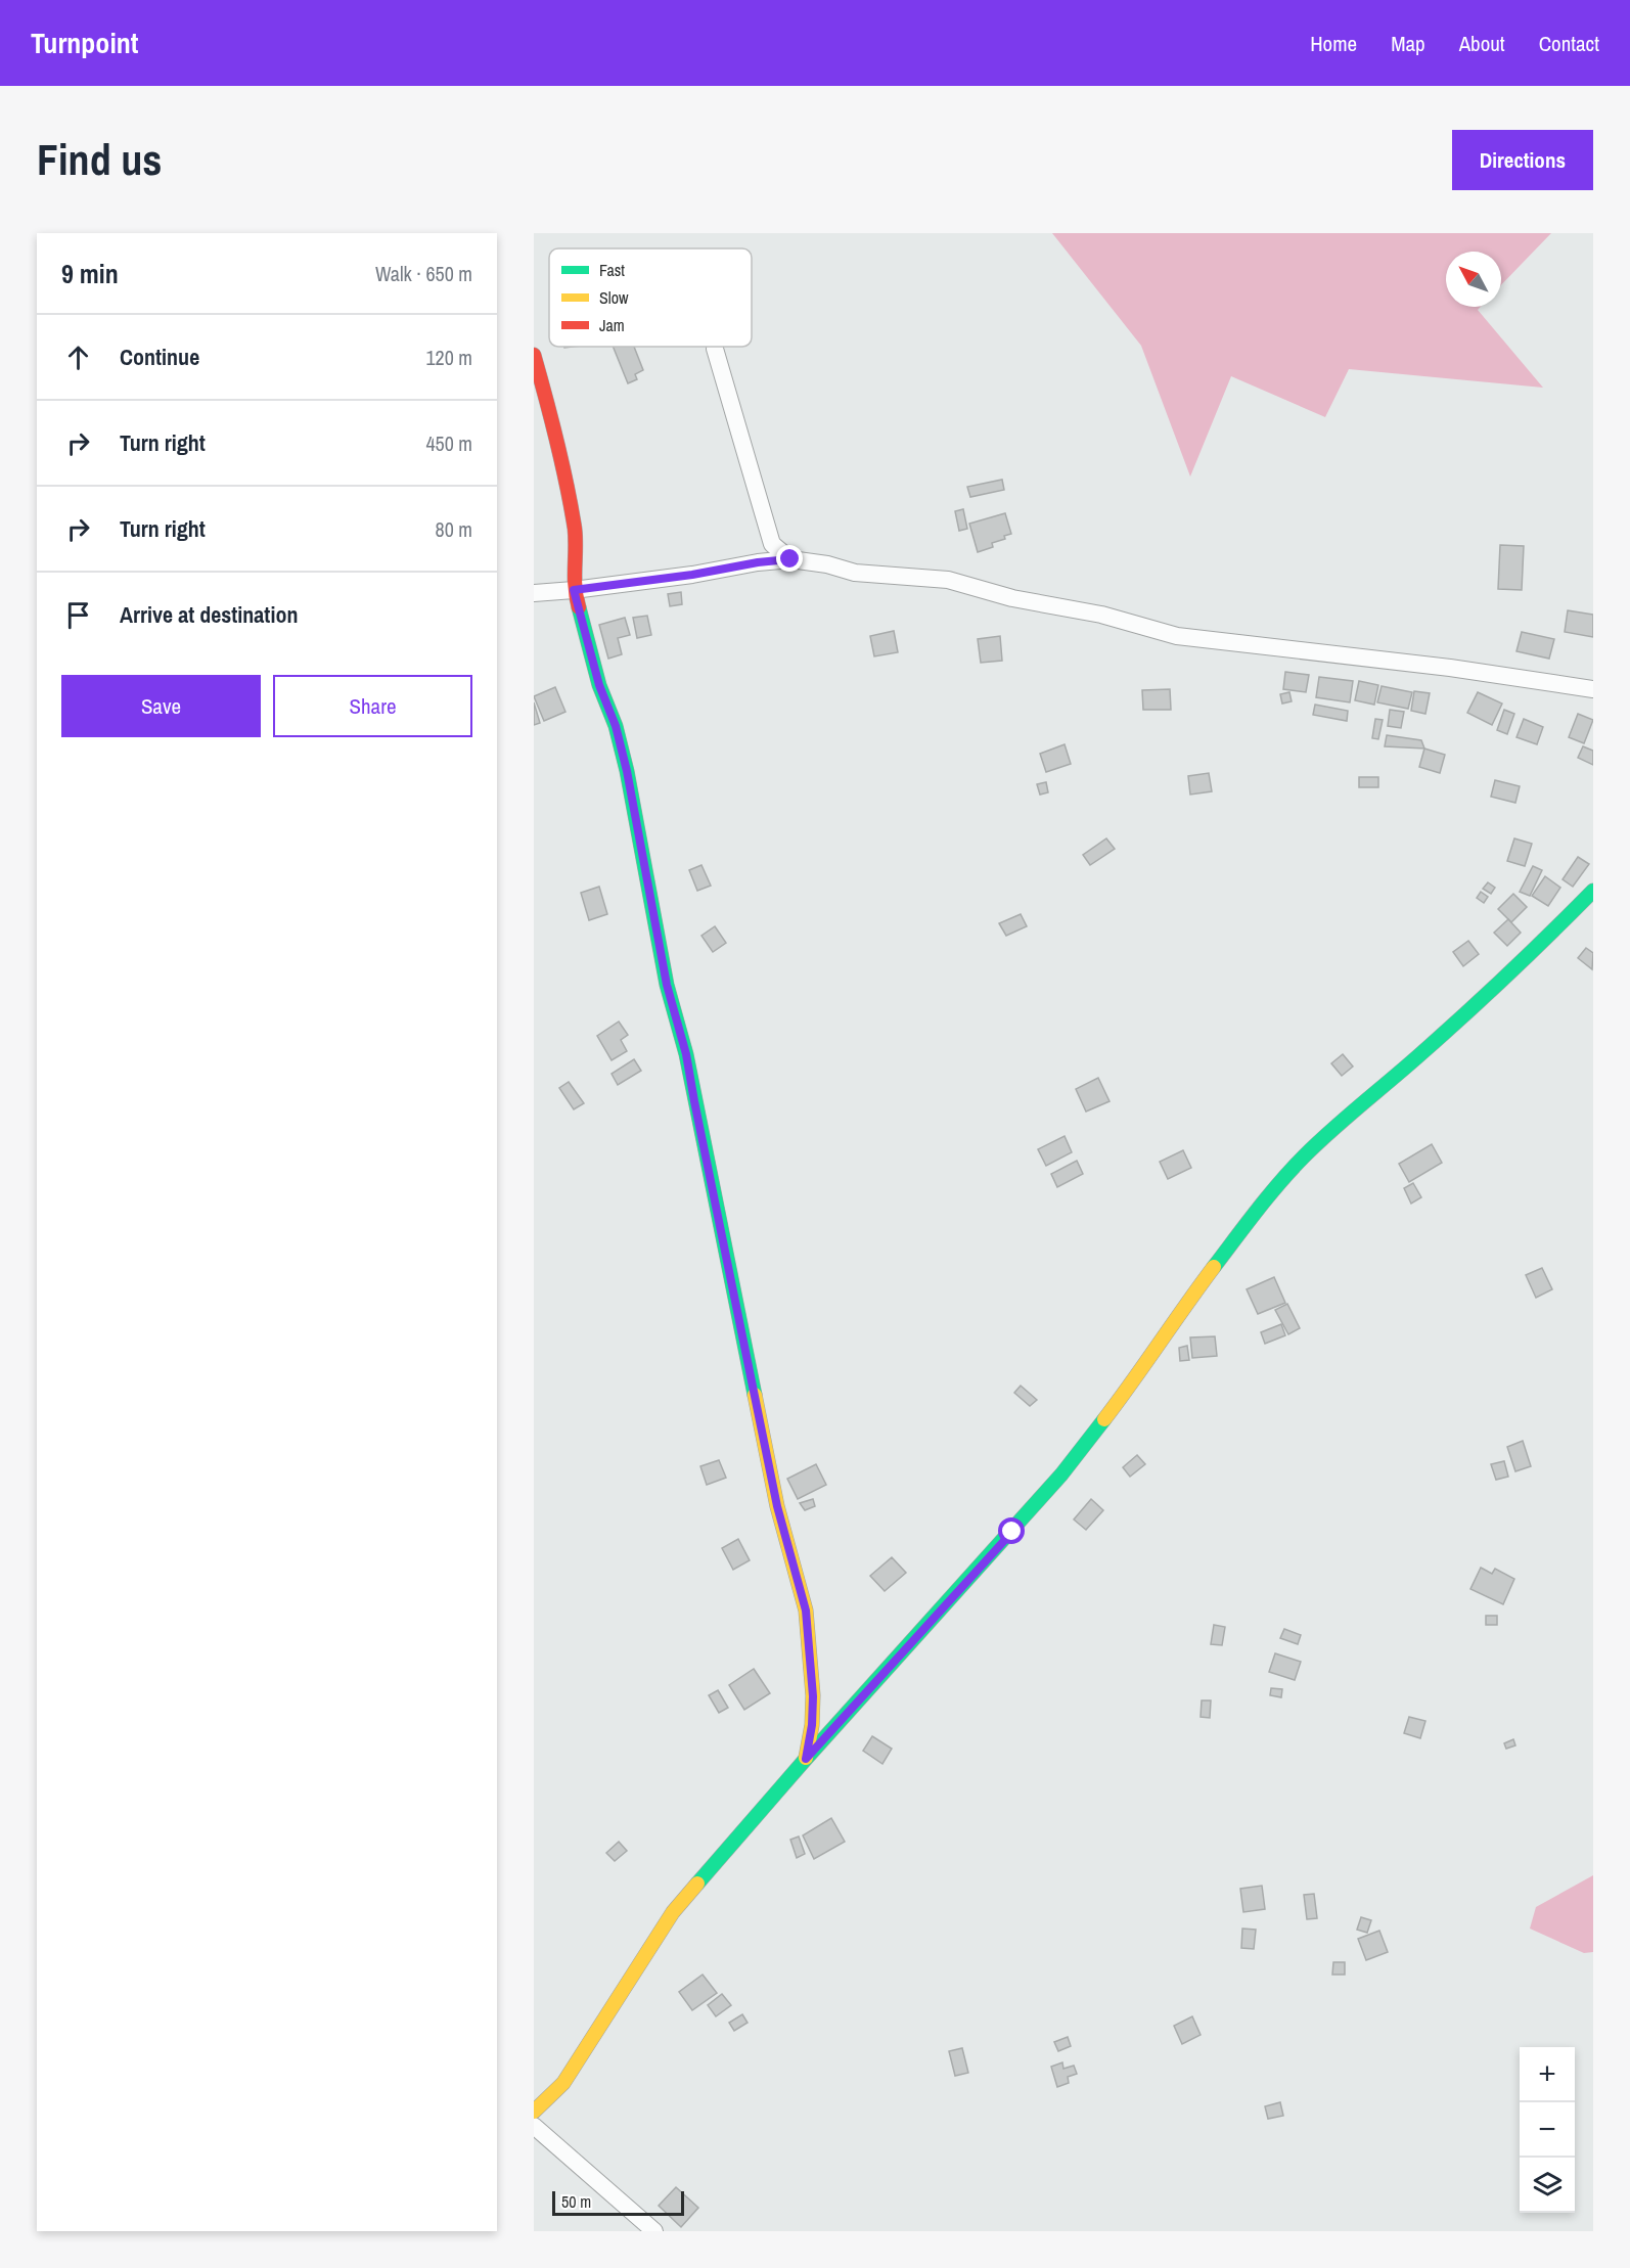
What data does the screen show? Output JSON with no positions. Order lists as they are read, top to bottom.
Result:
{
  "legend": ["Fast", "Slow", "Jam"],
  "scale_bar": "50 m",
  "north": "top left",
  "page": {
    "header": "Turnpoint",
    "nav": [
      "Home",
      "Map",
      "About",
      "Contact"
    ],
    "buttons": [
      "Directions",
      ["Save", "Share"]
    ],
    "title": "Find us",
    "heading": ["9 min", "Walk · 650 m"],
    "list": [
      ["Continue", "120 m"],
      ["Turn right", "450 m"],
      ["Turn right", "80 m"],
      "Arrive at destination"
    ],
    "map_buttons": ["+", "−"],
    "scale": "50 m"
  }
}
